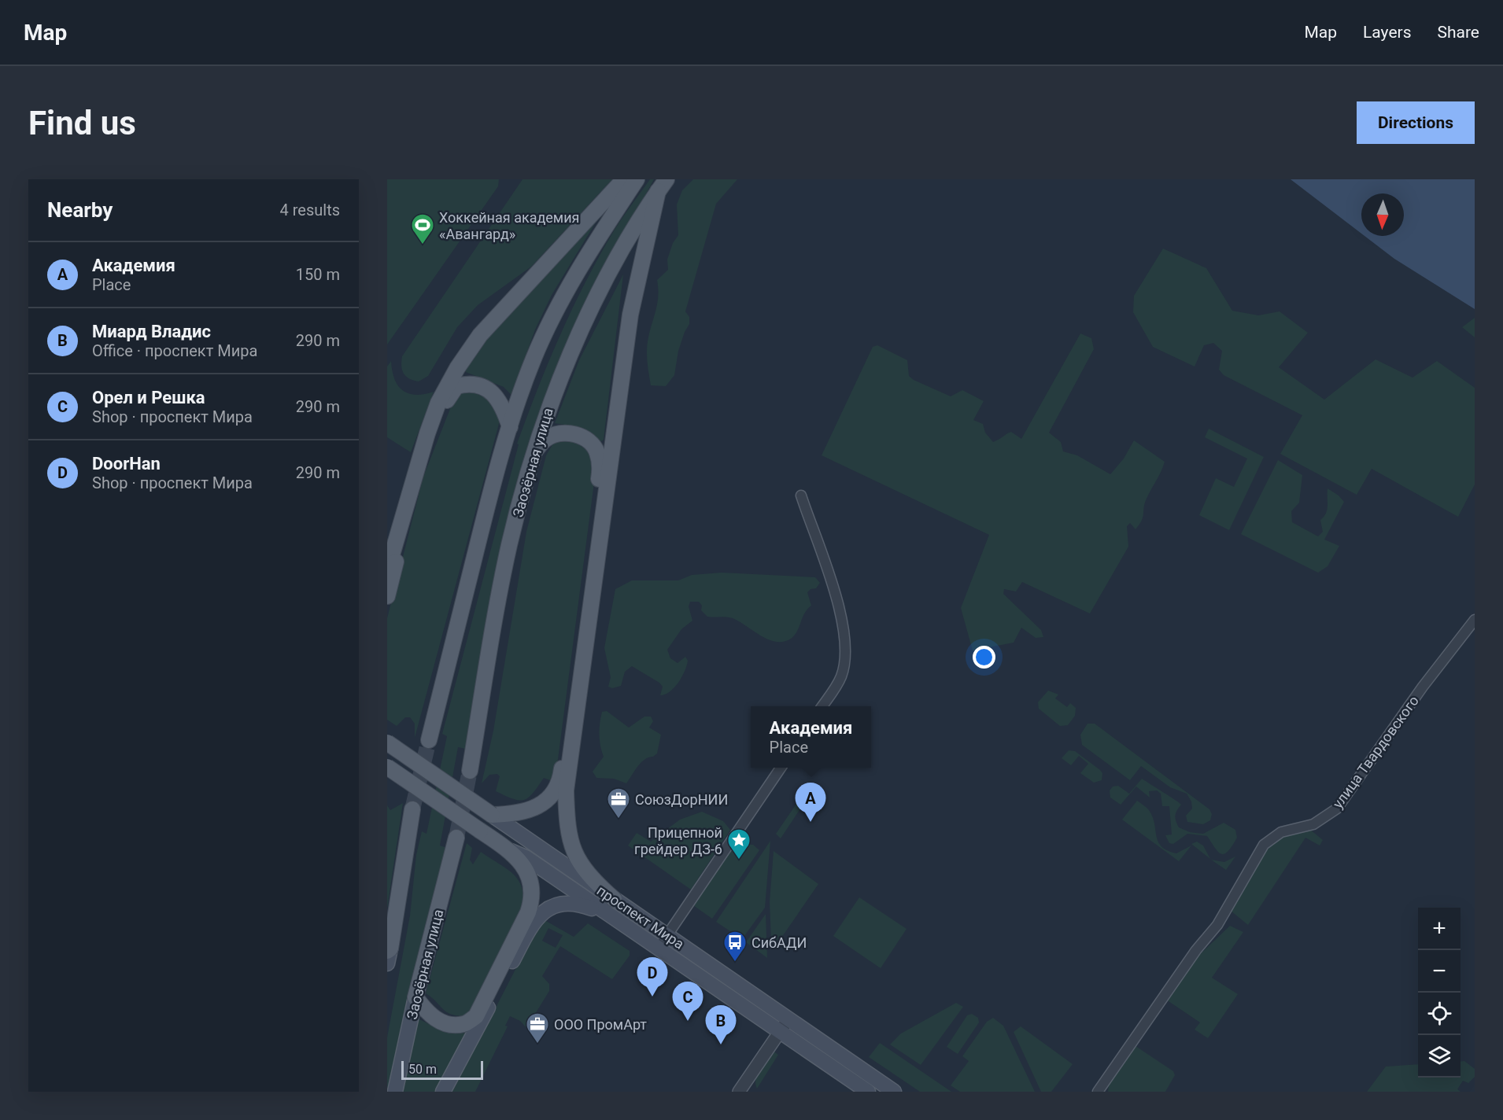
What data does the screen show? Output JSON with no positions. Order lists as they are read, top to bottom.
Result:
{
  "streets": {
    "main road": ["Заозёрная улица", "проспект Мира"],
    "street": ["улица Твардовского"]
  },
  "places": {
    "sports": ["Хоккейная академия «Авангард»"],
    "office": ["СоюзДорНИИ", "ООО ПромАрт"],
    "place": ["Прицепной грейдер ДЗ-6"],
    "bus stop": ["СибАДИ"]
  },
  "scale_bar": "50 m",
  "north": "bottom",
  "page": {
    "header": "Map",
    "nav": ["Map", "Layers", "Share"],
    "buttons": "Directions",
    "title": "Find us",
    "heading": ["Nearby", "4 results"],
    "list": [
      {
        "mark": "A",
        "name": "Академия",
        "note": "Place",
        "value": "150 m"
      },
      {
        "mark": "B",
        "name": "Миард Владис",
        "note": "Office · проспект Мира",
        "value": "290 m"
      },
      {
        "mark": "C",
        "name": "Орел и Решка",
        "note": "Shop · проспект Мира",
        "value": "290 m"
      },
      {
        "mark": "D",
        "name": "DoorHan",
        "note": "Shop · проспект Мира",
        "value": "290 m"
      }
    ],
    "popup": ["Академия", "Place"],
    "pins": [
      "A",
      "D",
      "C",
      "B"
    ],
    "map_buttons": ["+", "−"],
    "scale": "50 m"
  }
}
